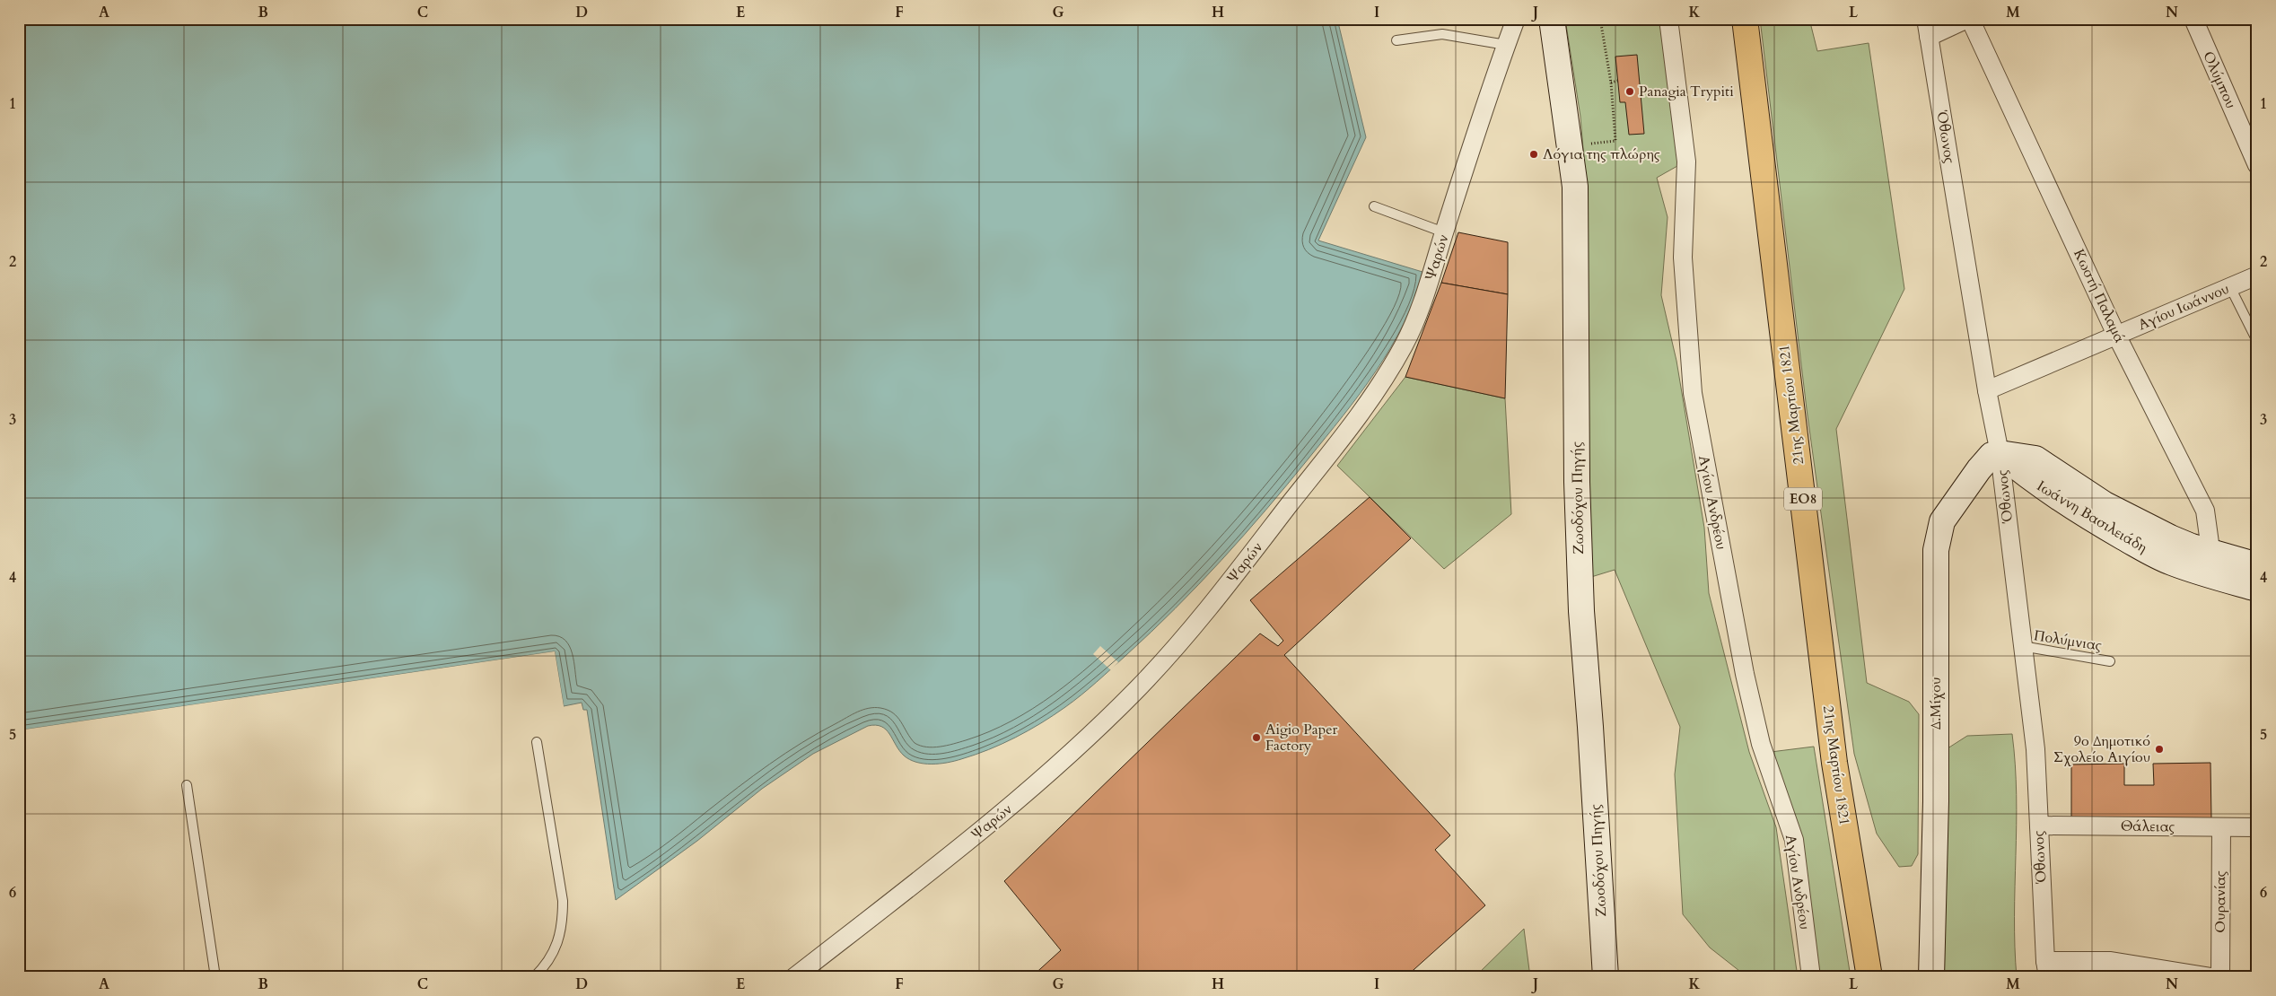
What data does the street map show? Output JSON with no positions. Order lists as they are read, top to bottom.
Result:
{
  "streets": {
    "main road": ["21ης Μαρτίου 1821", "ΕΟ8"],
    "street": [
      "Ολύμπου",
      "Όθωνος",
      "Ψαρών",
      "Κωστή Παλαμά",
      "Αγίου Ιωάννου",
      "Ζωοδόχου Πηγής",
      "Αγίου Ανδρέου",
      "Ιωάννη Βασιλειάδη",
      "Δ.Μίχου",
      "Θάλειας",
      "Ουρανίας"
    ],
    "lane": ["Πολύμνιας"]
  },
  "crossings": [
    ["Όθωνος", "Αγίου Ιωάννου"],
    ["Όθωνος", "Ιωάννη Βασιλειάδη"],
    ["Όθωνος", "Πολύμνιας"],
    ["Όθωνος", "Δ.Μίχου"],
    ["Όθωνος", "Θάλειας"],
    ["Κωστή Παλαμά", "Αγίου Ιωάννου"],
    ["Κωστή Παλαμά", "Ιωάννη Βασιλειάδη"],
    ["Ιωάννη Βασιλειάδη", "Δ.Μίχου"],
    ["Θάλειας", "Ουρανίας"]
  ],
  "places": [
    "Panagia Trypiti",
    "Λόγια της πλώρης",
    "Aigio Paper Factory",
    "9ο Δημοτικό Σχολείο Αιγίου"
  ],
  "grid": {
    "columns": [
      "A",
      "B",
      "C",
      "D",
      "E",
      "F",
      "G",
      "H",
      "I",
      "J",
      "K",
      "L",
      "M",
      "N"
    ],
    "rows": [
      "1",
      "2",
      "3",
      "4",
      "5",
      "6"
    ]
  }
}
